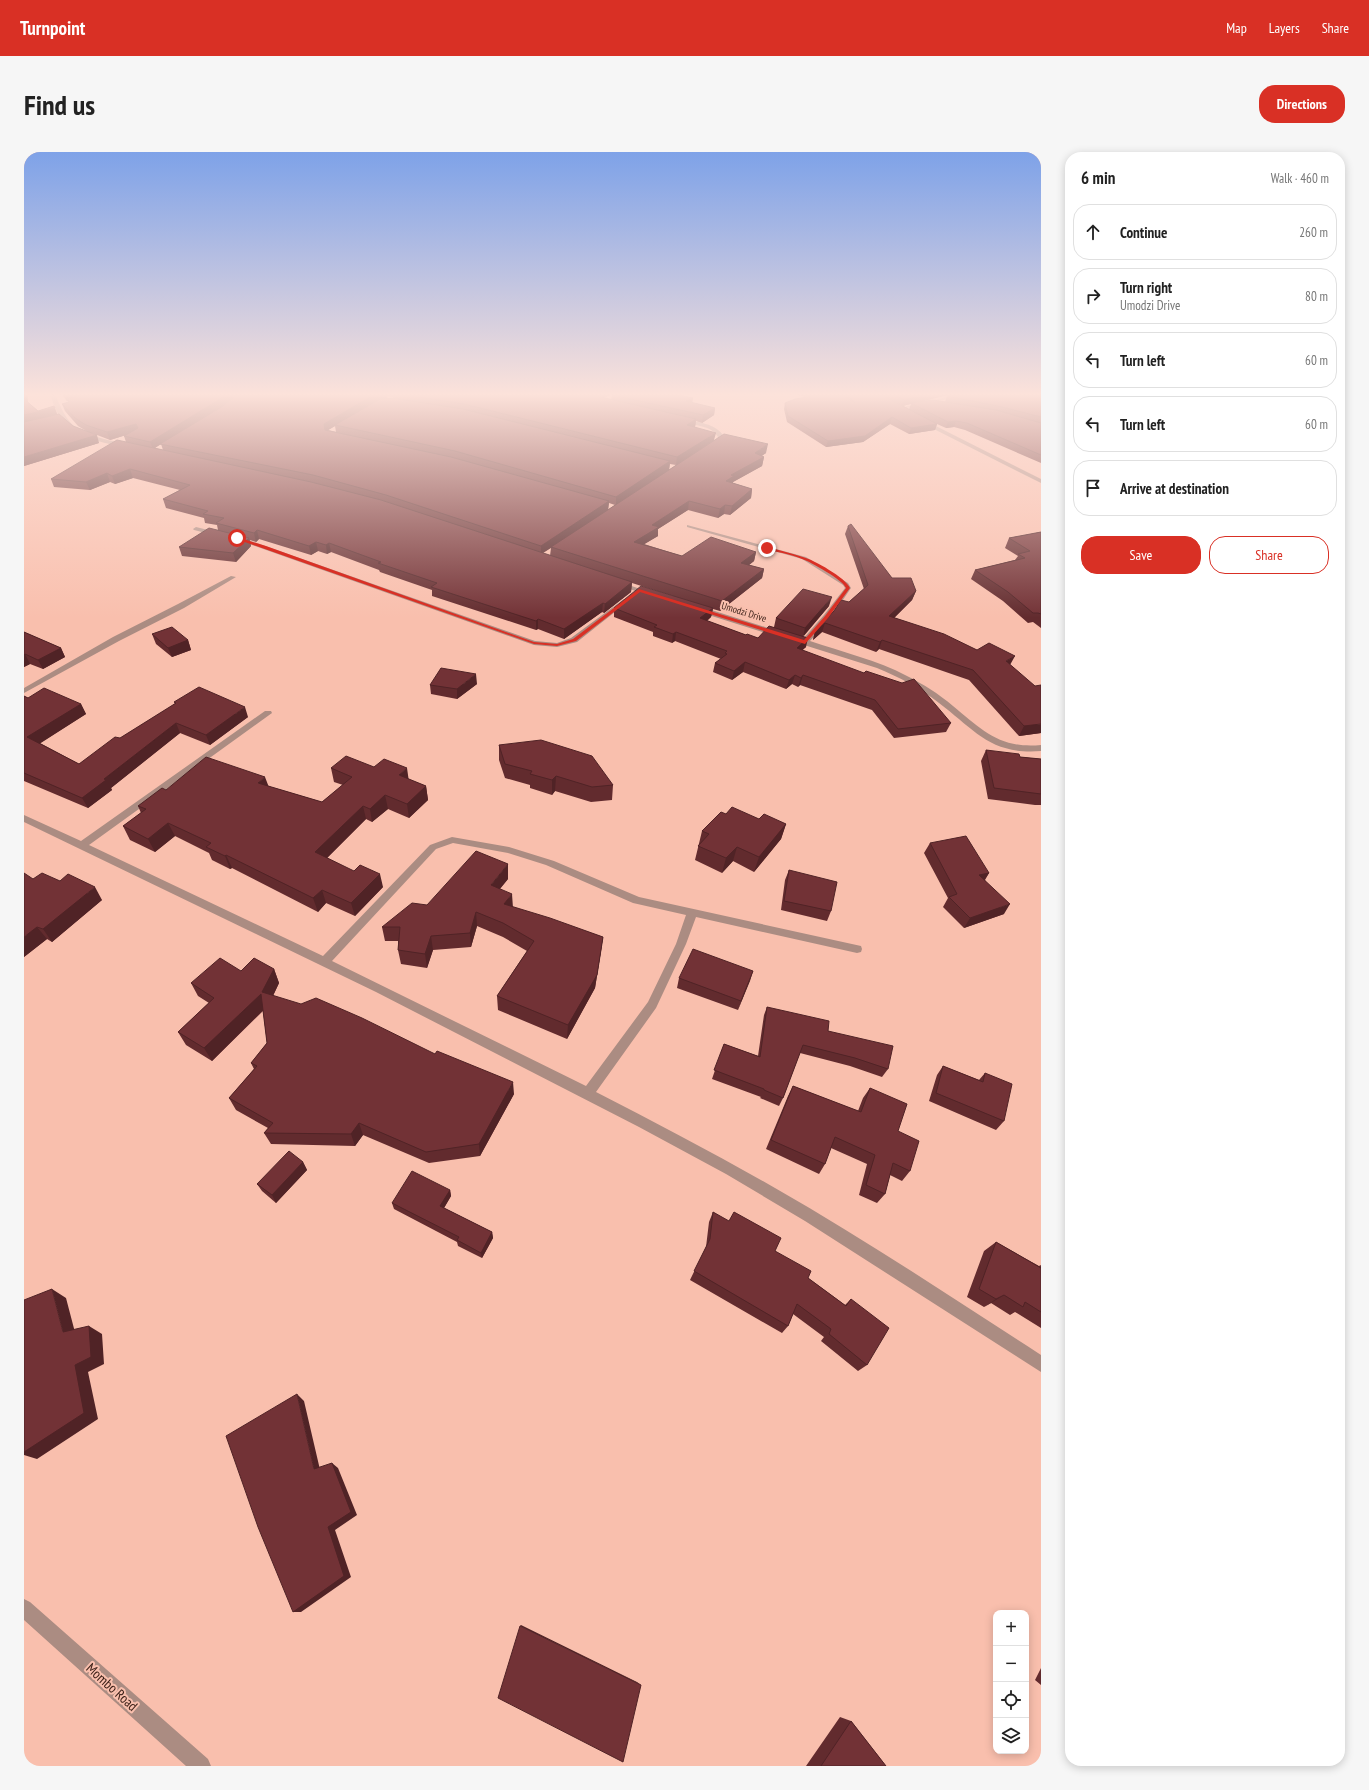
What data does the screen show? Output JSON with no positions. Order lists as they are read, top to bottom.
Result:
{
  "streets": {
    "street": ["Umodzi Drive", "Mombo Road"]
  },
  "page": {
    "header": "Turnpoint",
    "nav": ["Map", "Layers", "Share"],
    "buttons": [
      "Directions",
      ["Save", "Share"]
    ],
    "title": "Find us",
    "heading": ["6 min", "Walk · 460 m"],
    "list": [
      ["Continue", "260 m"],
      ["Turn right", "Umodzi Drive", "80 m"],
      ["Turn left", "60 m"],
      ["Turn left", "60 m"],
      "Arrive at destination"
    ],
    "map_buttons": ["+", "−"]
  }
}
